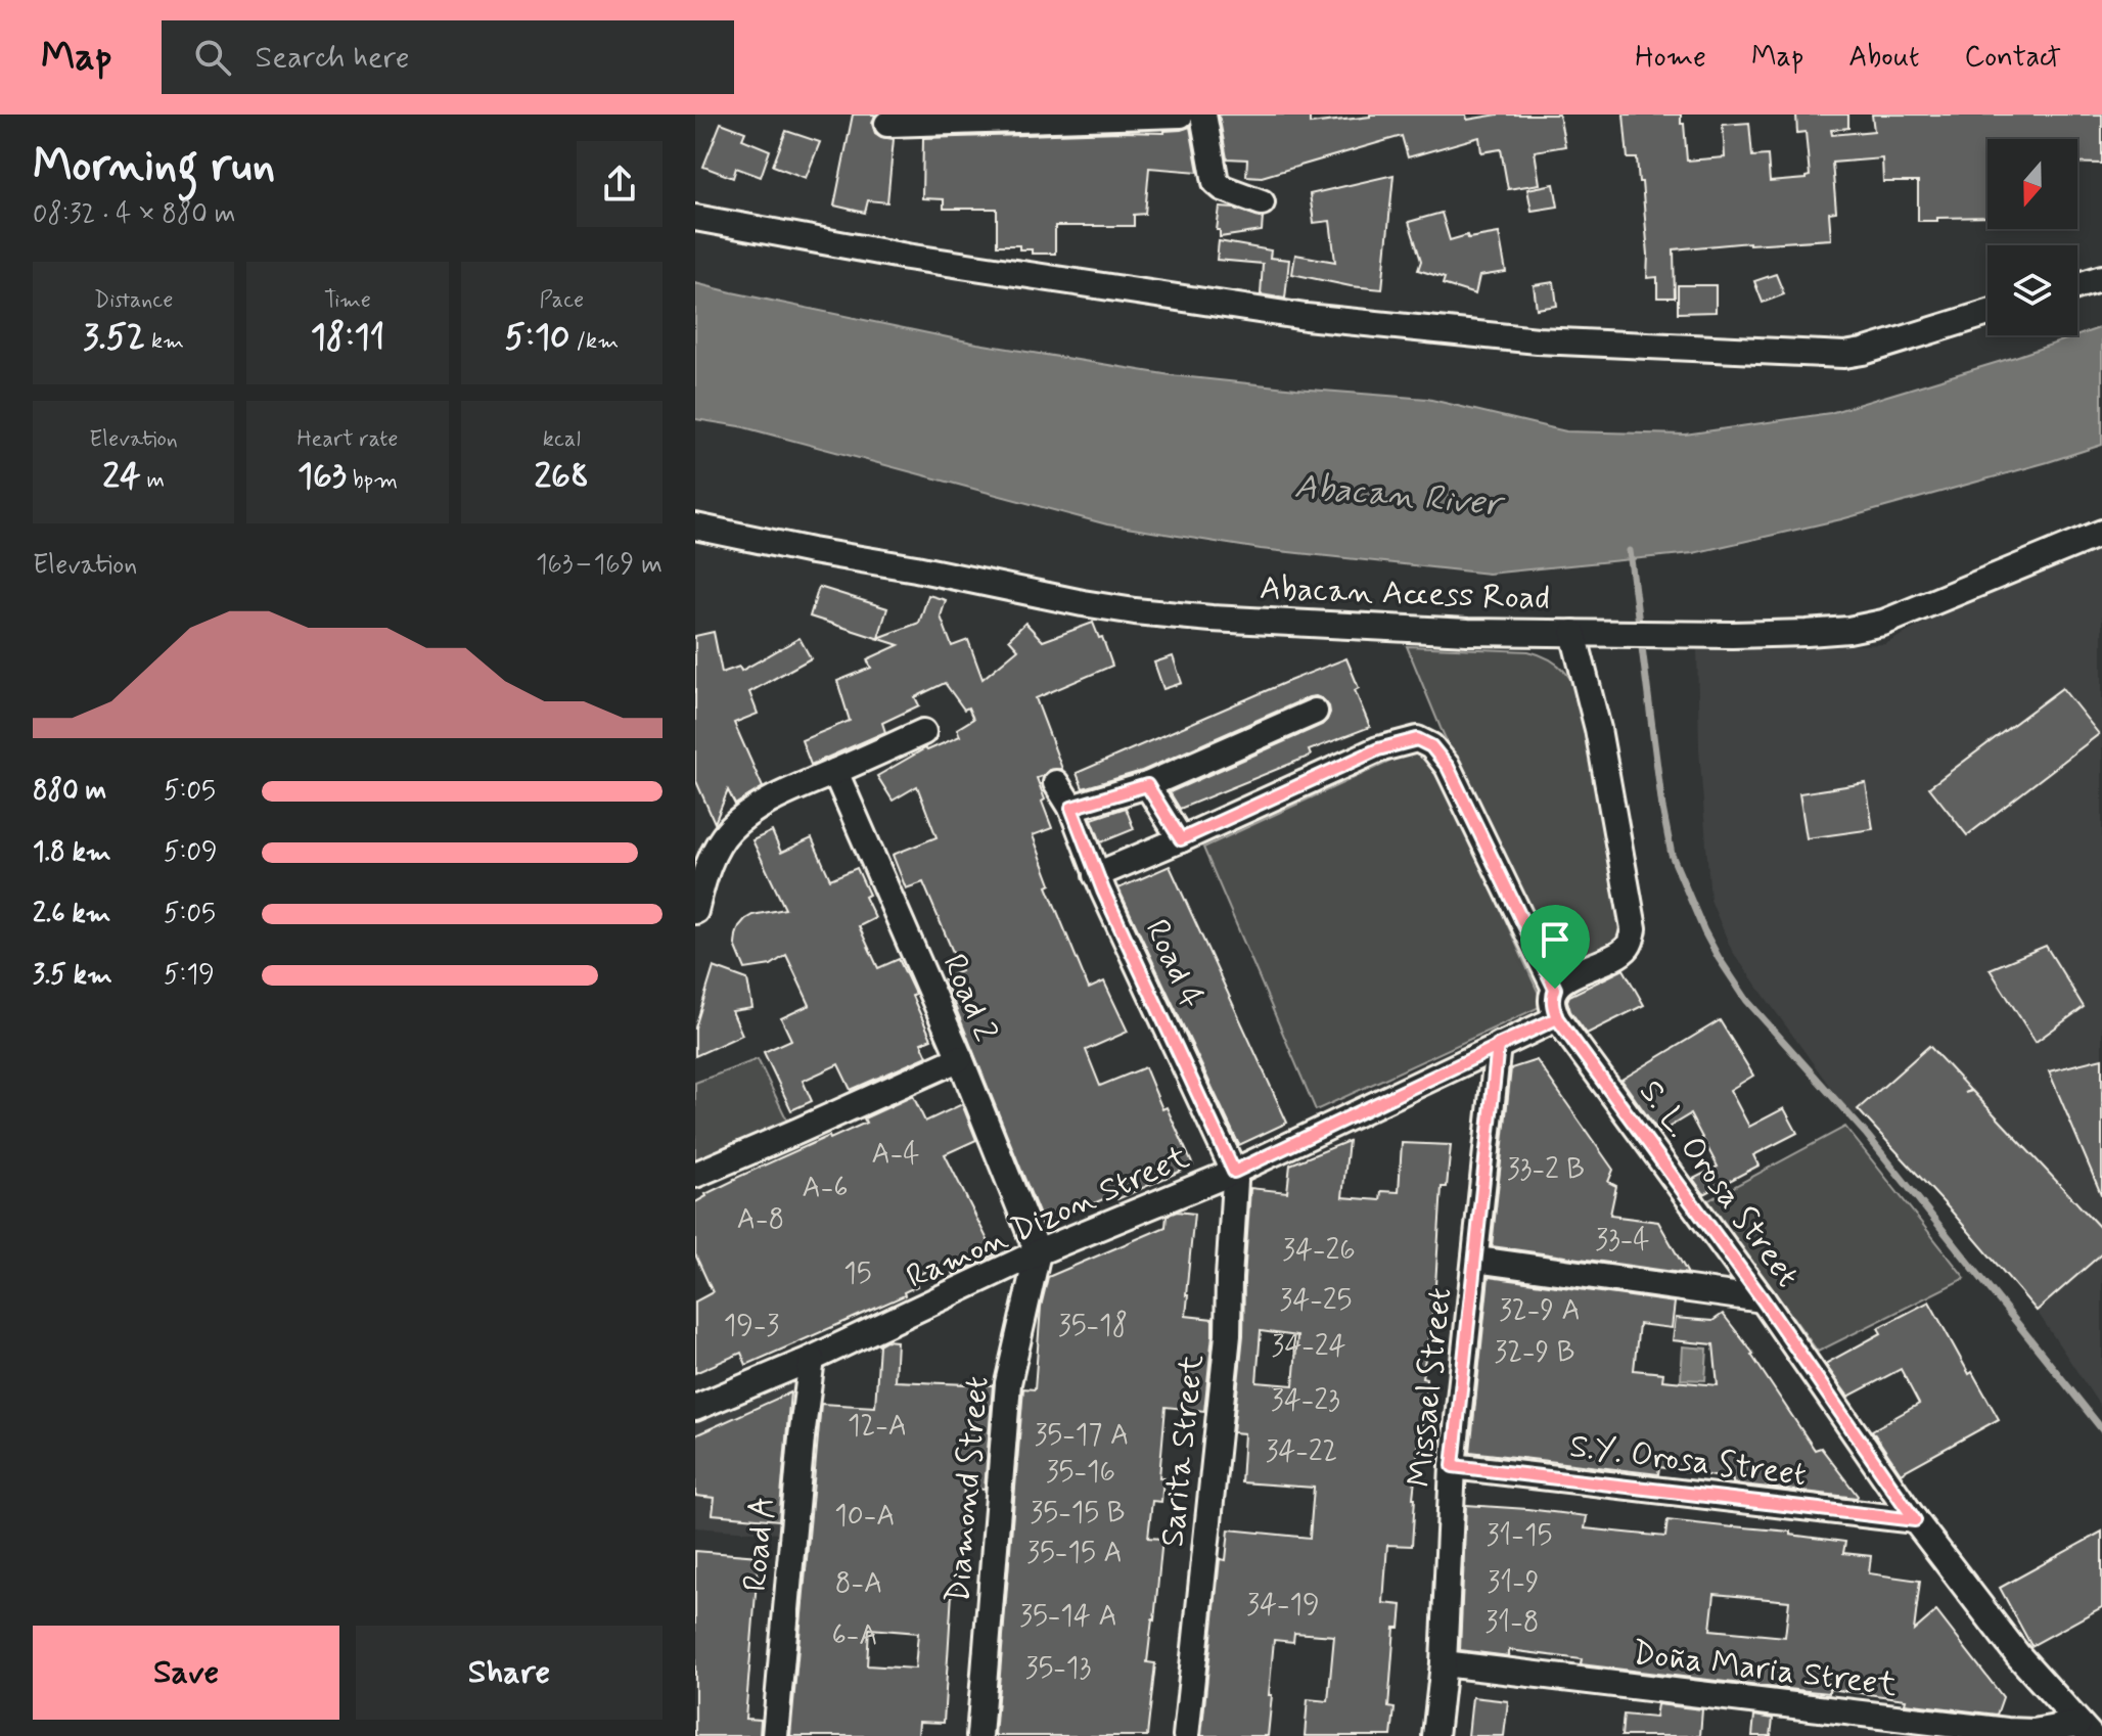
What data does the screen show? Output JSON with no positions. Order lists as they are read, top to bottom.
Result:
{
  "streets": {
    "street": [
      "Abacan Access Road",
      "Road 4",
      "Road 2",
      "S. L. Orosa Street",
      "Ramon Dizon Street",
      "Missael Street",
      "Sarita Street",
      "S.Y. Orosa Street",
      "Diamond Street",
      "Road A",
      "Doña Maria Street"
    ]
  },
  "crossings": [
    ["Road 4", "Ramon Dizon Street"],
    ["Road 4", "Sarita Street"],
    ["Road 2", "Ramon Dizon Street"],
    ["Road 2", "Diamond Street"],
    ["S. L. Orosa Street", "Ramon Dizon Street"],
    ["S. L. Orosa Street", "S.Y. Orosa Street"],
    ["S. L. Orosa Street", "Doña Maria Street"],
    ["Ramon Dizon Street", "Missael Street"],
    ["Ramon Dizon Street", "Sarita Street"],
    ["Ramon Dizon Street", "Diamond Street"],
    ["Ramon Dizon Street", "Road A"],
    ["Missael Street", "S.Y. Orosa Street"],
    ["Missael Street", "Doña Maria Street"]
  ],
  "water": ["Abacan River"],
  "house_numbers": [
    "A-4",
    "33-2 B",
    "A-6",
    "A-8",
    "33-4",
    "34-26",
    "15",
    "34-25",
    "32-9 A",
    "19-3",
    "35-18",
    "34-24",
    "32-9 B",
    "34-23",
    "12-A",
    "35-17 A",
    "34-22",
    "35-16",
    "35-15 B",
    "10-A",
    "31-15",
    "35-15 A",
    "31-9",
    "8-A",
    "34-19",
    "35-14 A",
    "31-8",
    "6-A",
    "35-13"
  ],
  "north": "bottom",
  "page": {
    "header": "Map",
    "search": "Search here",
    "nav": [
      "Home",
      "Map",
      "About",
      "Contact"
    ],
    "heading": ["Morning run", "08:32 · 4 × 880 m"],
    "stats": [
      ["Distance", "3.52 km"],
      ["Time", "18:11"],
      ["Pace", "5:10 /km"],
      ["Elevation", "24 m"],
      ["Heart rate", "163 bpm"],
      ["kcal", "268"]
    ],
    "chart": ["Elevation", "163–169 m"],
    "list": [
      {
        "name": "880 m",
        "note": "5:05"
      },
      {
        "name": "1.8 km",
        "note": "5:09"
      },
      {
        "name": "2.6 km",
        "note": "5:05"
      },
      {
        "name": "3.5 km",
        "note": "5:19"
      }
    ],
    "buttons": ["Save", "Share"]
  }
}
